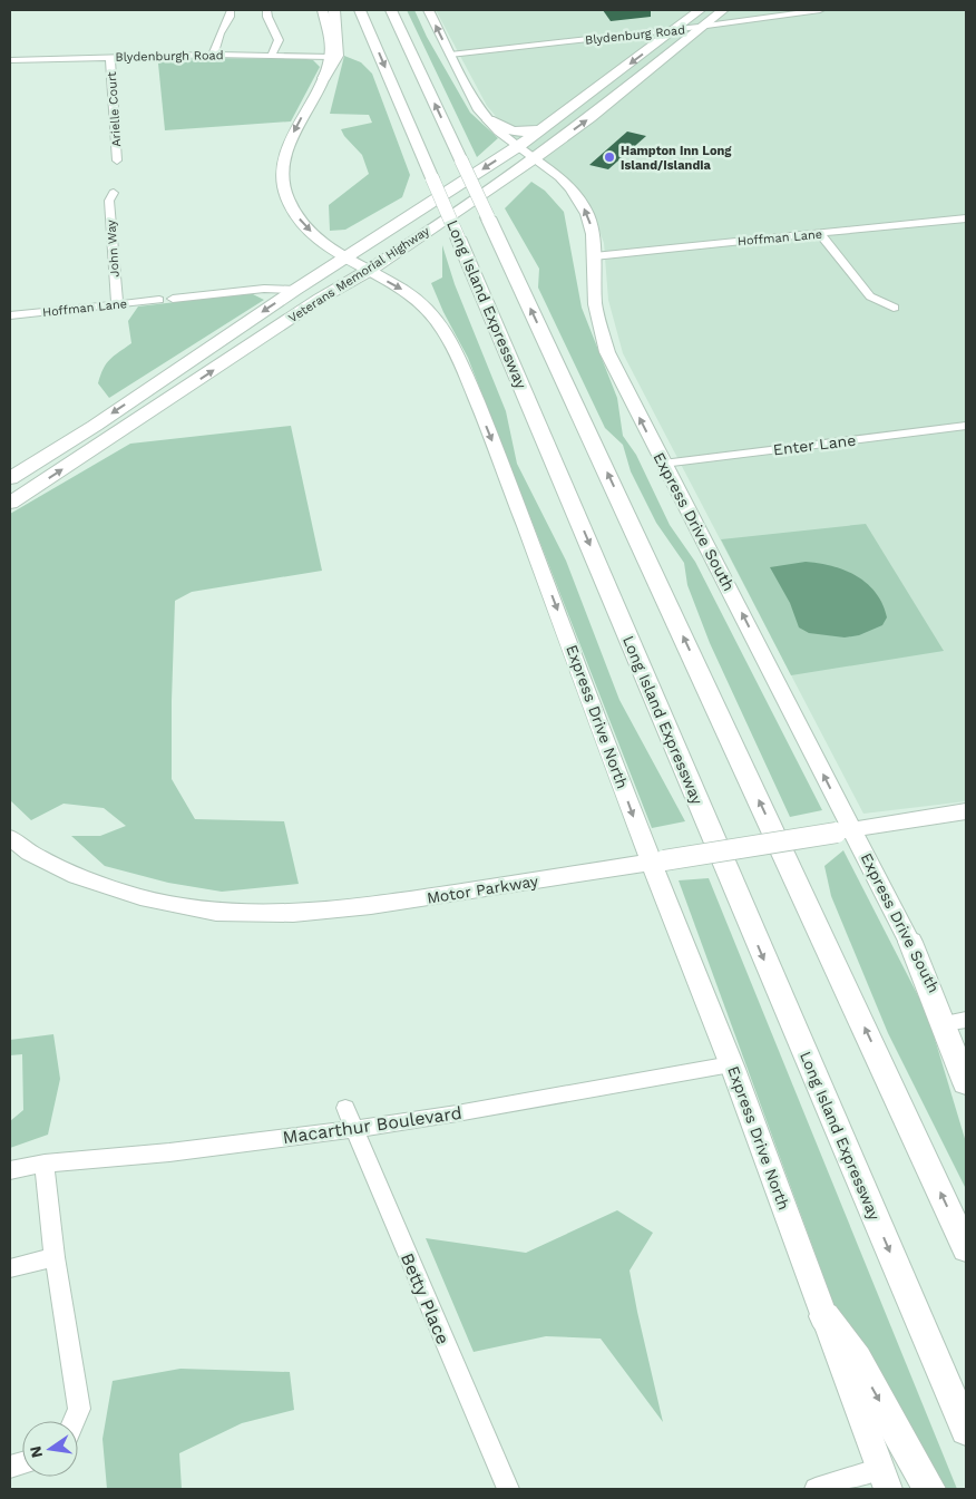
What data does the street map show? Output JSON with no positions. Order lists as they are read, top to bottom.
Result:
{
  "streets": {
    "highway": ["Veterans Memorial Highway", "Long Island Expressway"],
    "main road": ["Express Drive South", "Express Drive North", "Motor Parkway"],
    "street": [
      "Blydenburg Road",
      "Blydenburgh Road",
      "Arielle Court",
      "Hoffman Lane",
      "John Way",
      "Enter Lane",
      "Macarthur Boulevard",
      "Betty Place"
    ]
  },
  "crossings": [
    ["Blydenburg Road", "Veterans Memorial Highway"],
    ["Blydenburg Road", "Express Drive South"],
    ["Blydenburgh Road", "Arielle Court"],
    ["Blydenburgh Road", "Express Drive North"],
    ["Hoffman Lane", "John Way"],
    ["Hoffman Lane", "Express Drive South"],
    ["Veterans Memorial Highway", "Express Drive South"],
    ["Veterans Memorial Highway", "Express Drive North"],
    ["Enter Lane", "Express Drive South"],
    ["Express Drive South", "Motor Parkway"],
    ["Express Drive North", "Motor Parkway"],
    ["Express Drive North", "Macarthur Boulevard"],
    ["Macarthur Boulevard", "Betty Place"]
  ],
  "one_way": ["Express Drive South", "Express Drive North"],
  "places": ["Hampton Inn Long Island/Islandia"],
  "north": "left"
}
